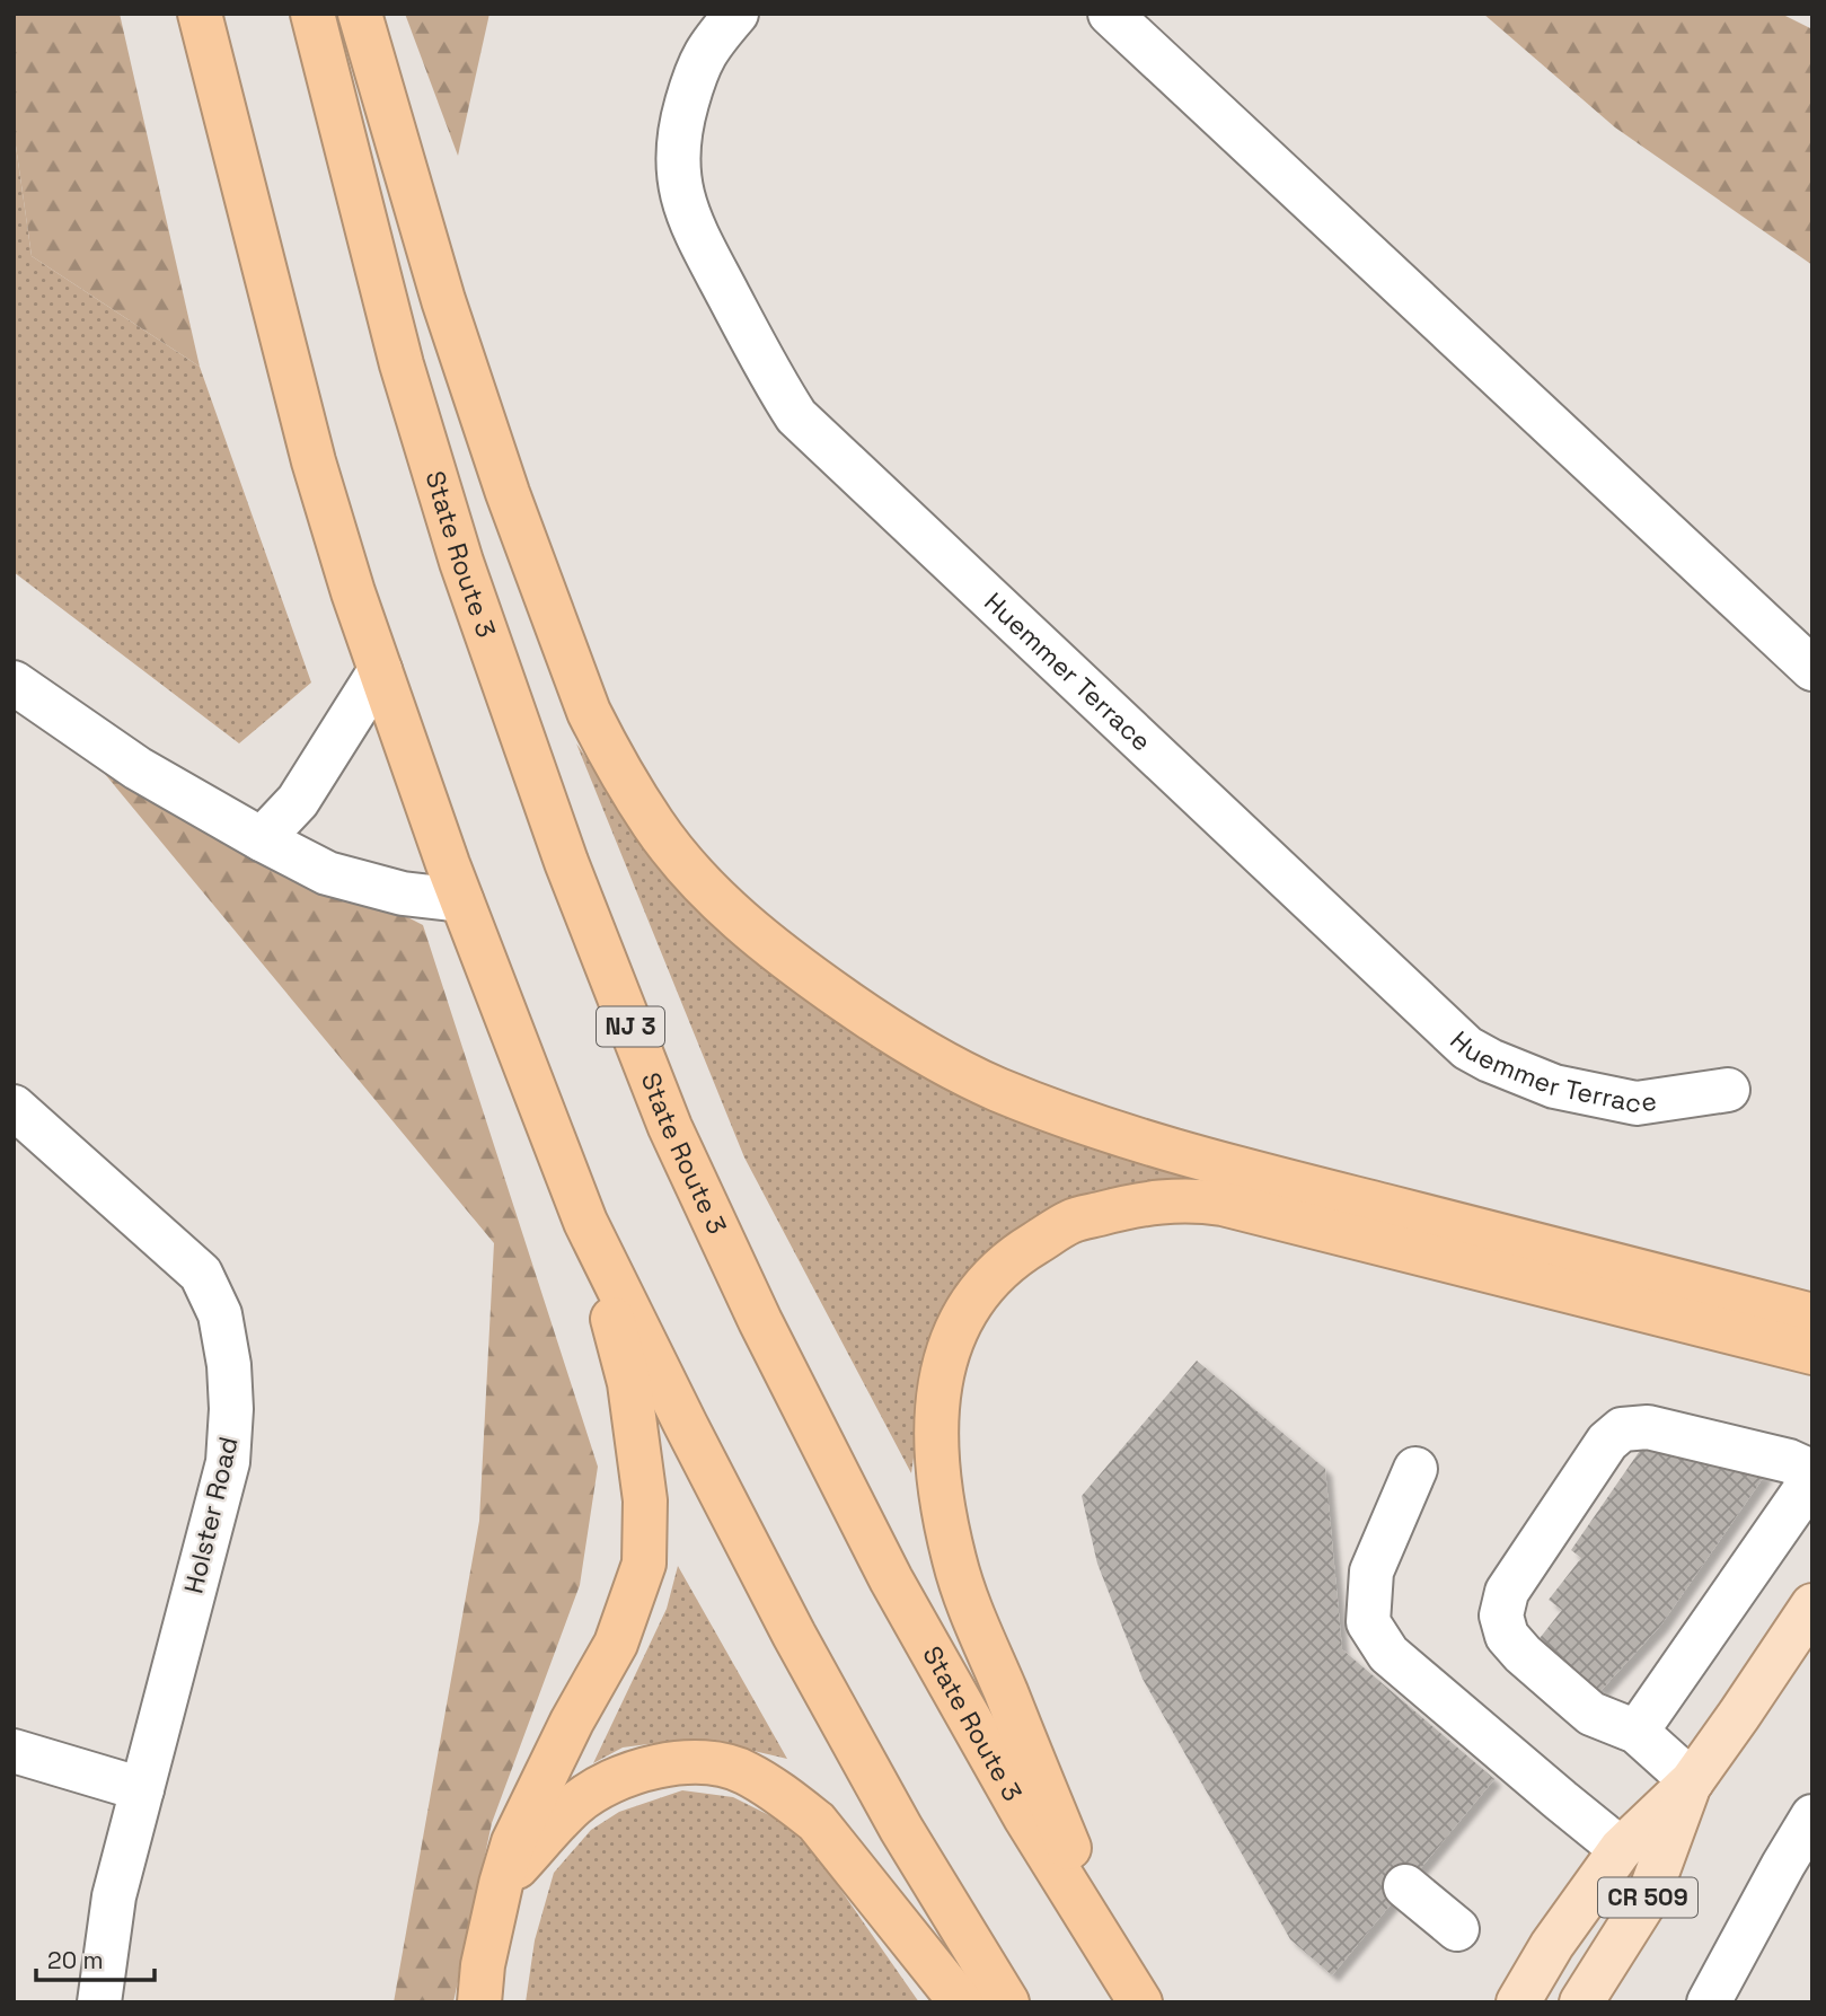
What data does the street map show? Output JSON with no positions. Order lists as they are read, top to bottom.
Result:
{
  "streets": {
    "highway": ["State Route 3", "NJ 3"],
    "main road": ["CR 509"],
    "street": ["Huemmer Terrace", "Holster Road"]
  },
  "scale_bar": "20 m"
}
